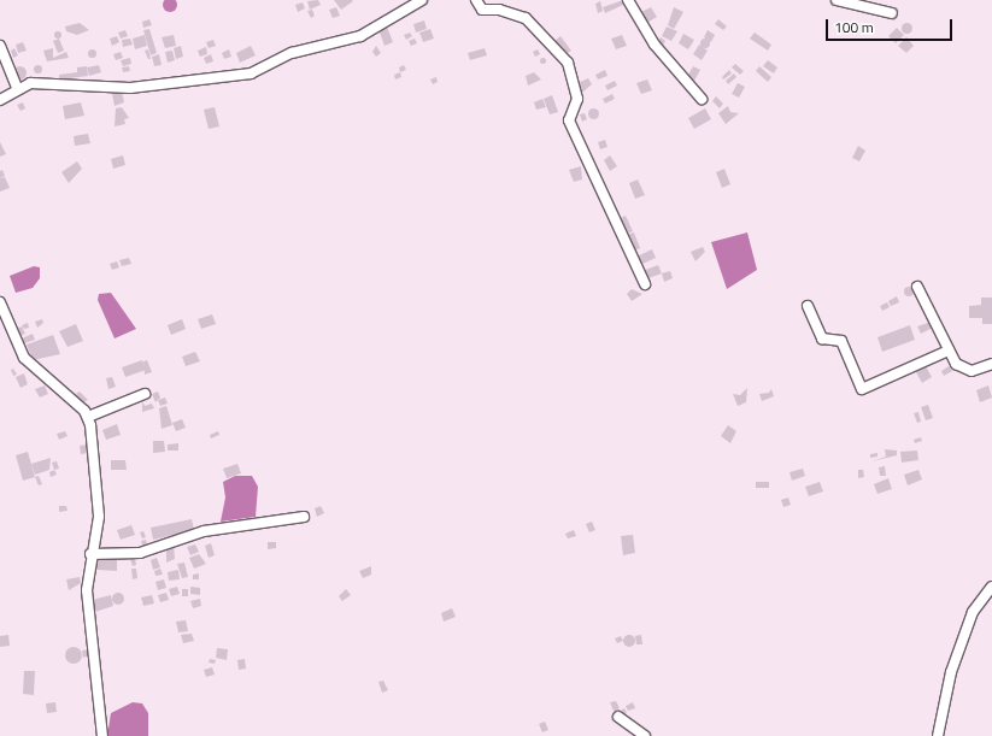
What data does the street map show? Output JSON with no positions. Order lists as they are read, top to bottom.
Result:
{
  "scale_bar": "100 m"
}
